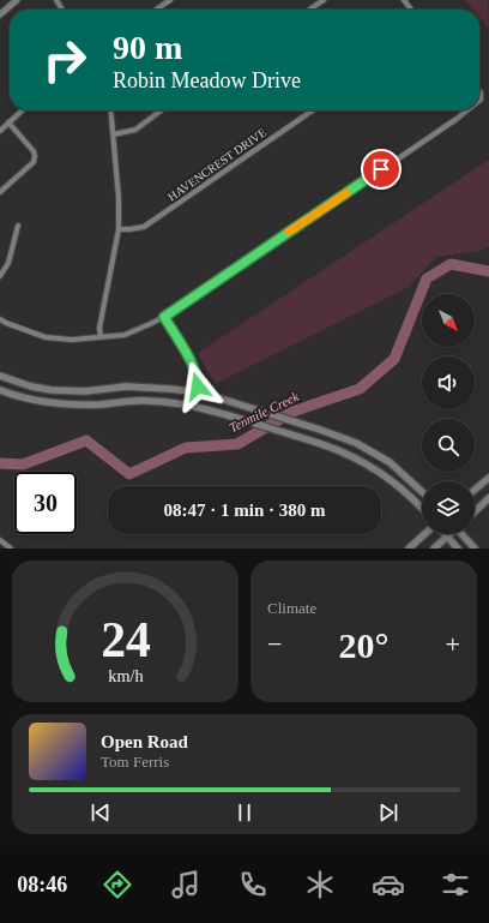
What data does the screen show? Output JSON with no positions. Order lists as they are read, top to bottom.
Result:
{
  "streets": {
    "street": ["HAVENCREST DRIVE"]
  },
  "water": ["Tenmile Creek"],
  "north": "bottom right",
  "page": {
    "turn": ["90 m", "Robin Meadow Drive"],
    "limit": "30",
    "trip": "08:47 · 1 min · 380 m",
    "tile": "Climate",
    "heat": ["−", "20°", "+"],
    "song": ["Open Road", "Tom Ferris"],
    "tabs": "08:46",
    "gauge": ["24", "km/h"]
  }
}
